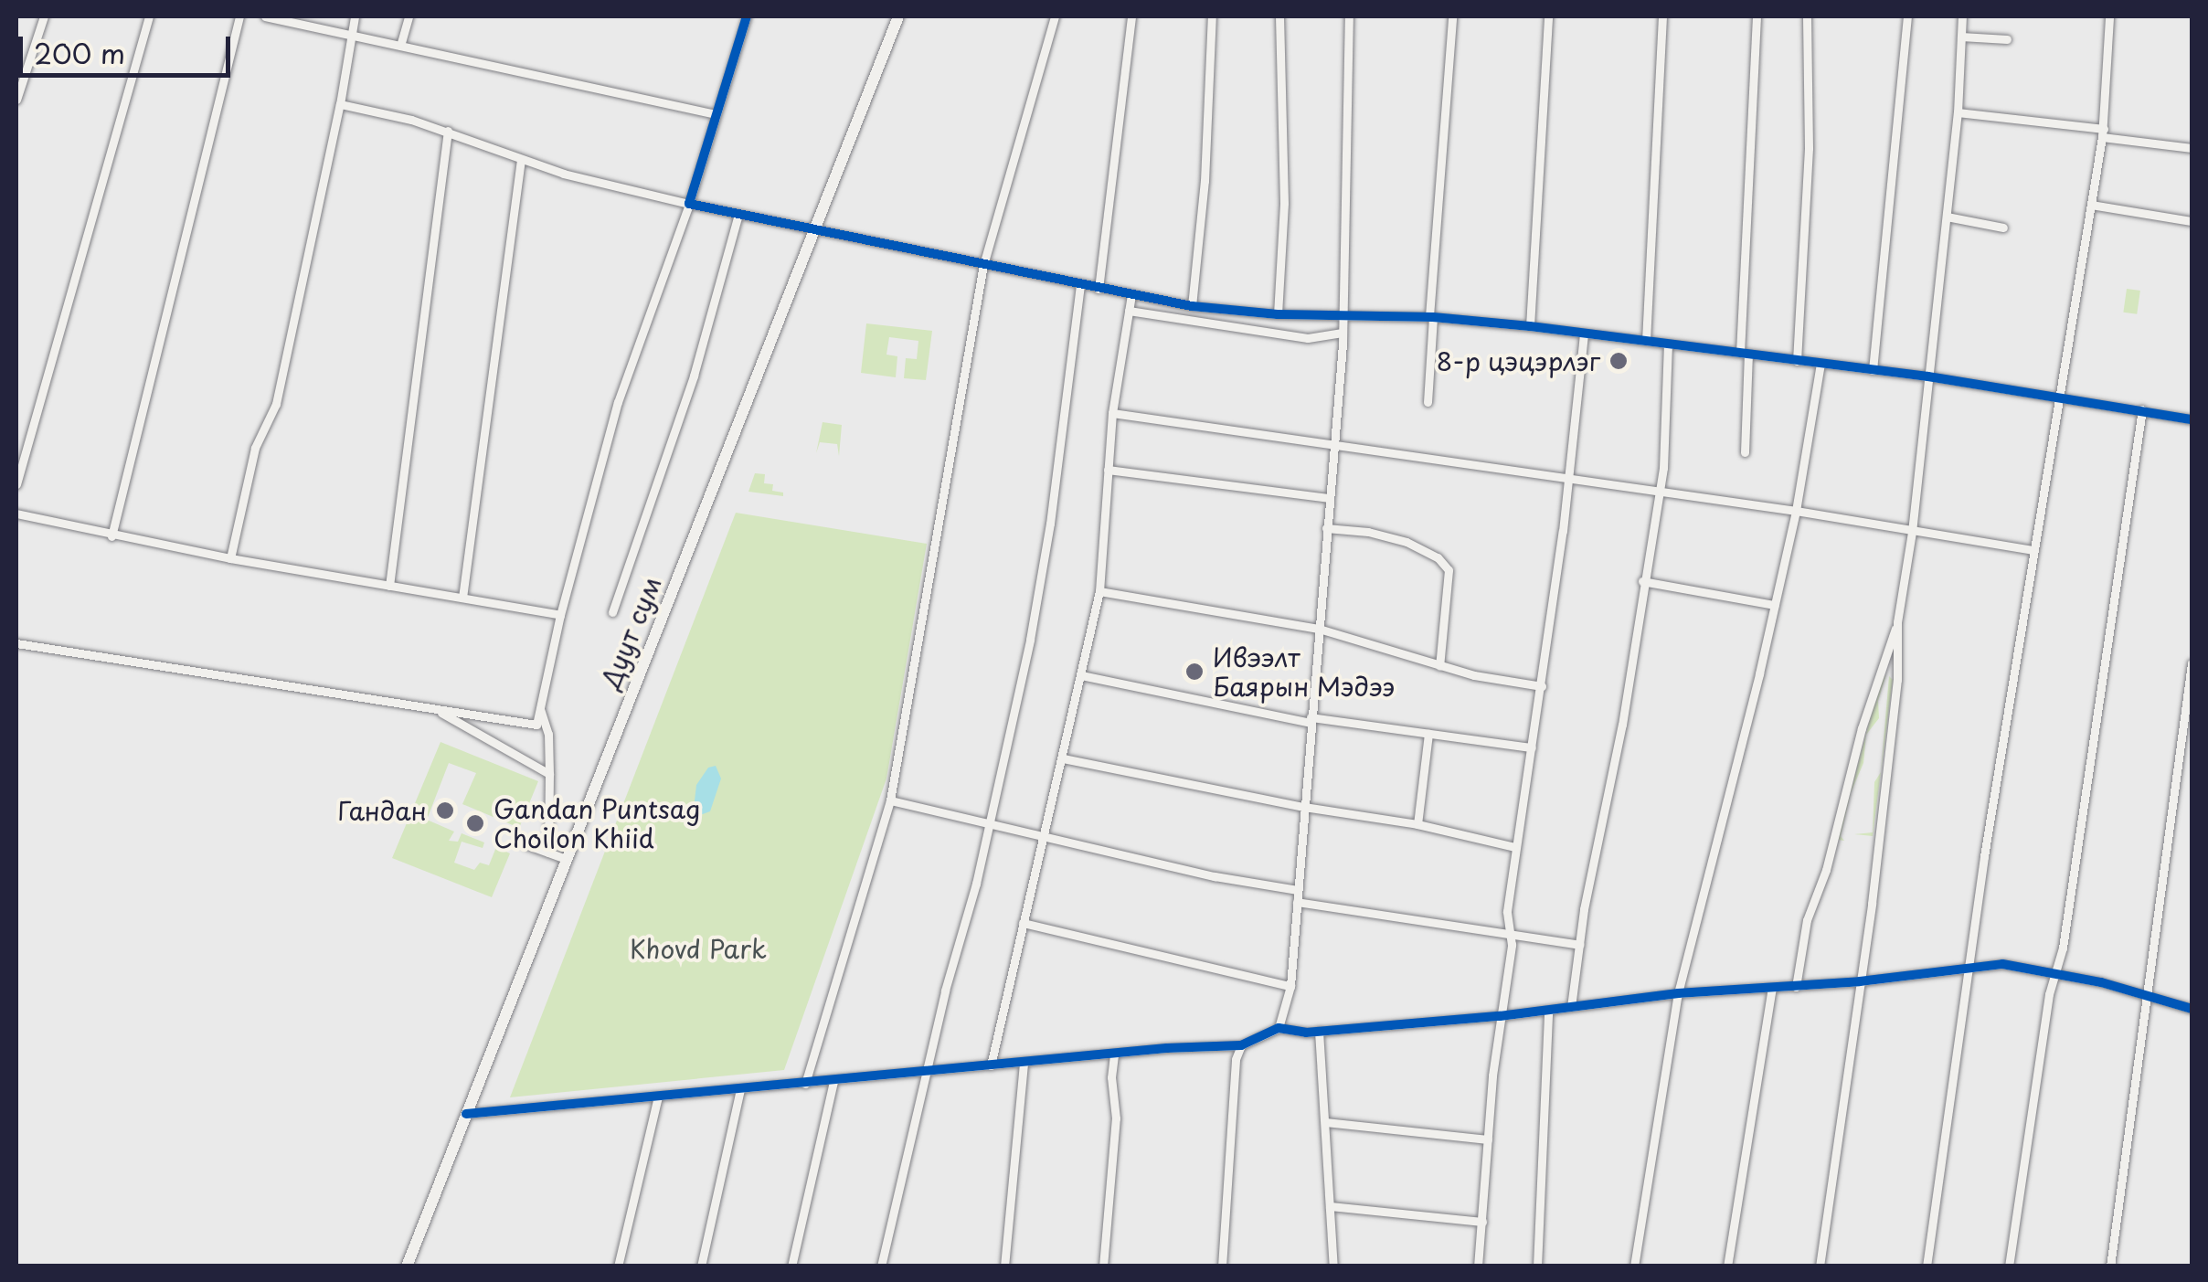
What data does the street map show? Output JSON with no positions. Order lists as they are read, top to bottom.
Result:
{
  "streets": {
    "main road": ["Дуут сум"]
  },
  "parks": ["Khovd Park"],
  "places": [
    "8-р цэцэрлэг",
    "Ивээлт Баярын Мэдээ",
    "Гандан",
    "Gandan Puntsag Choilon Khiid"
  ],
  "scale_bar": "200 m"
}
